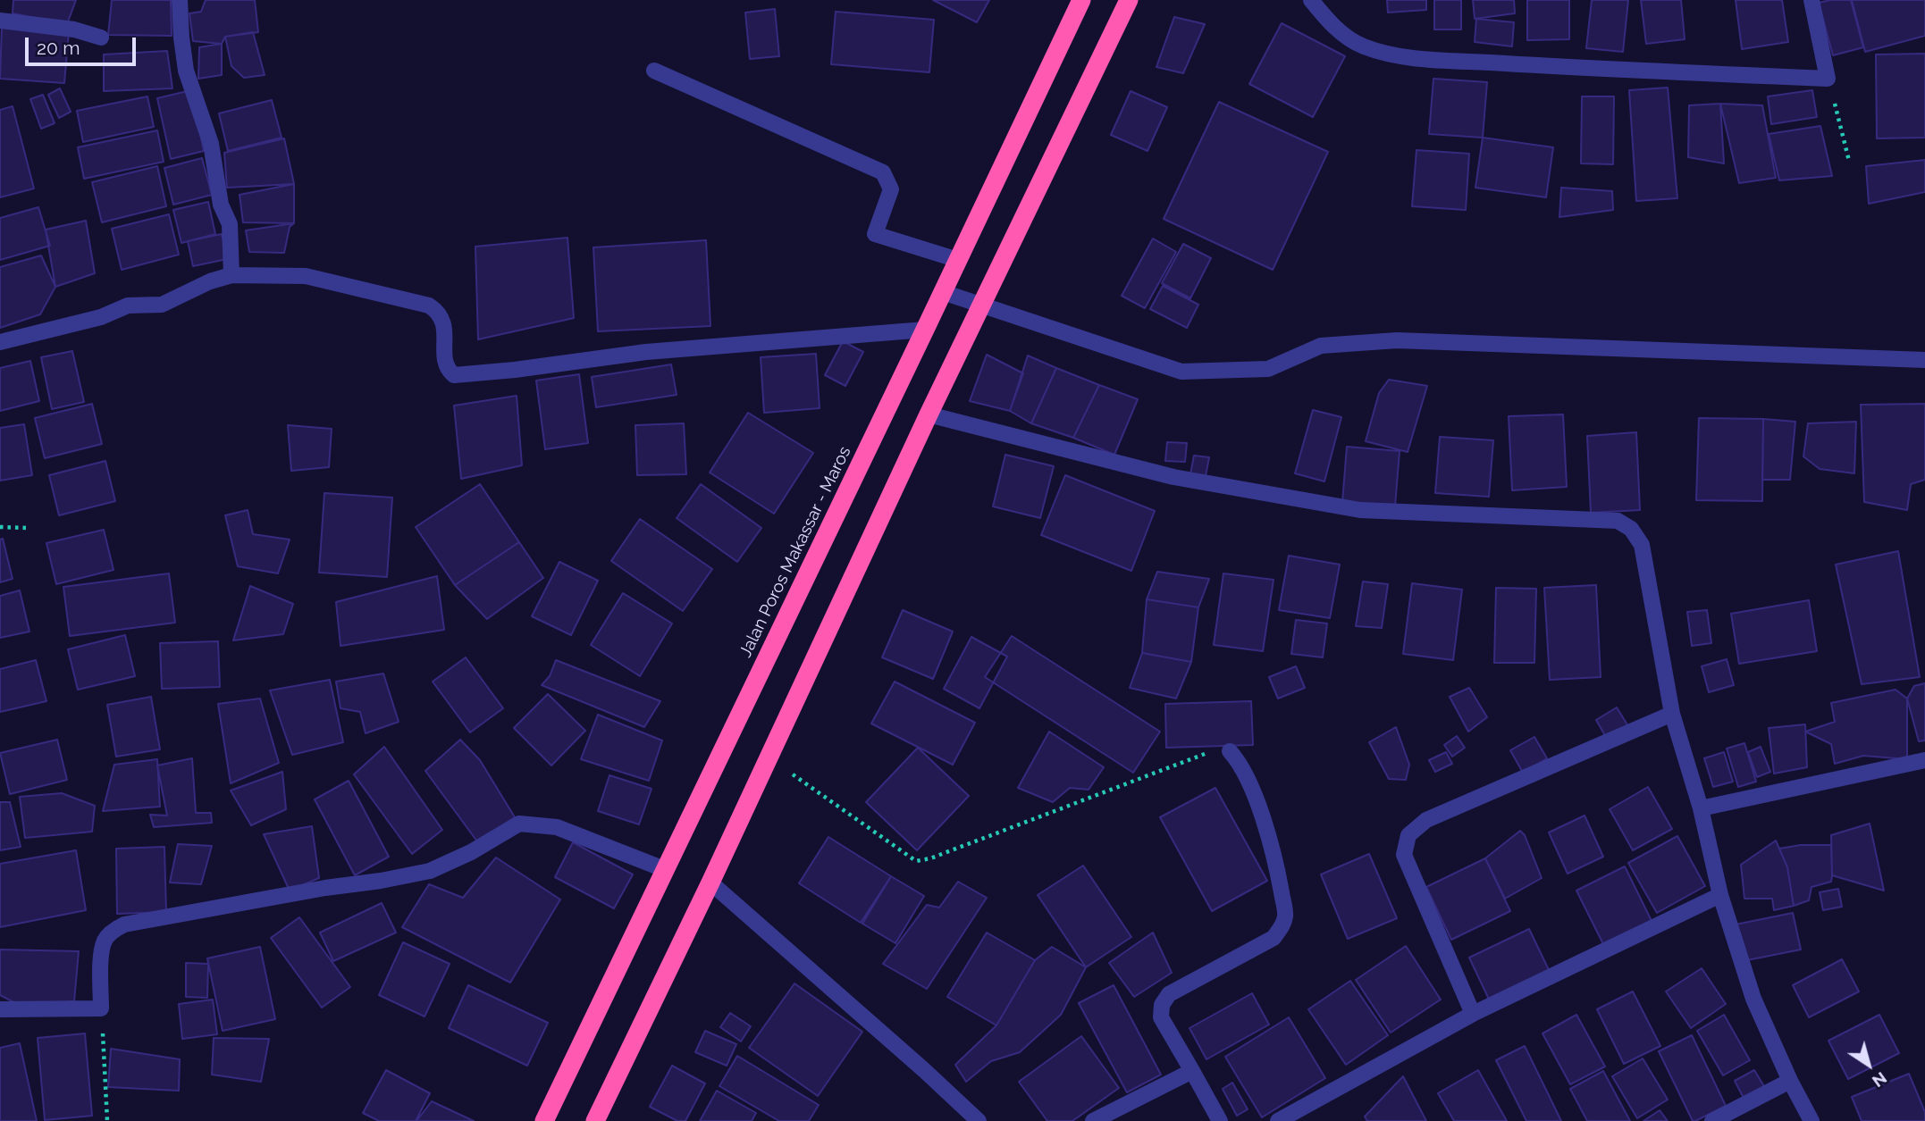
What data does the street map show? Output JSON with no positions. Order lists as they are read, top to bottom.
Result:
{
  "streets": {
    "highway": ["Jalan Poros Makassar - Maros"]
  },
  "scale_bar": "20 m",
  "north": "bottom right"
}
